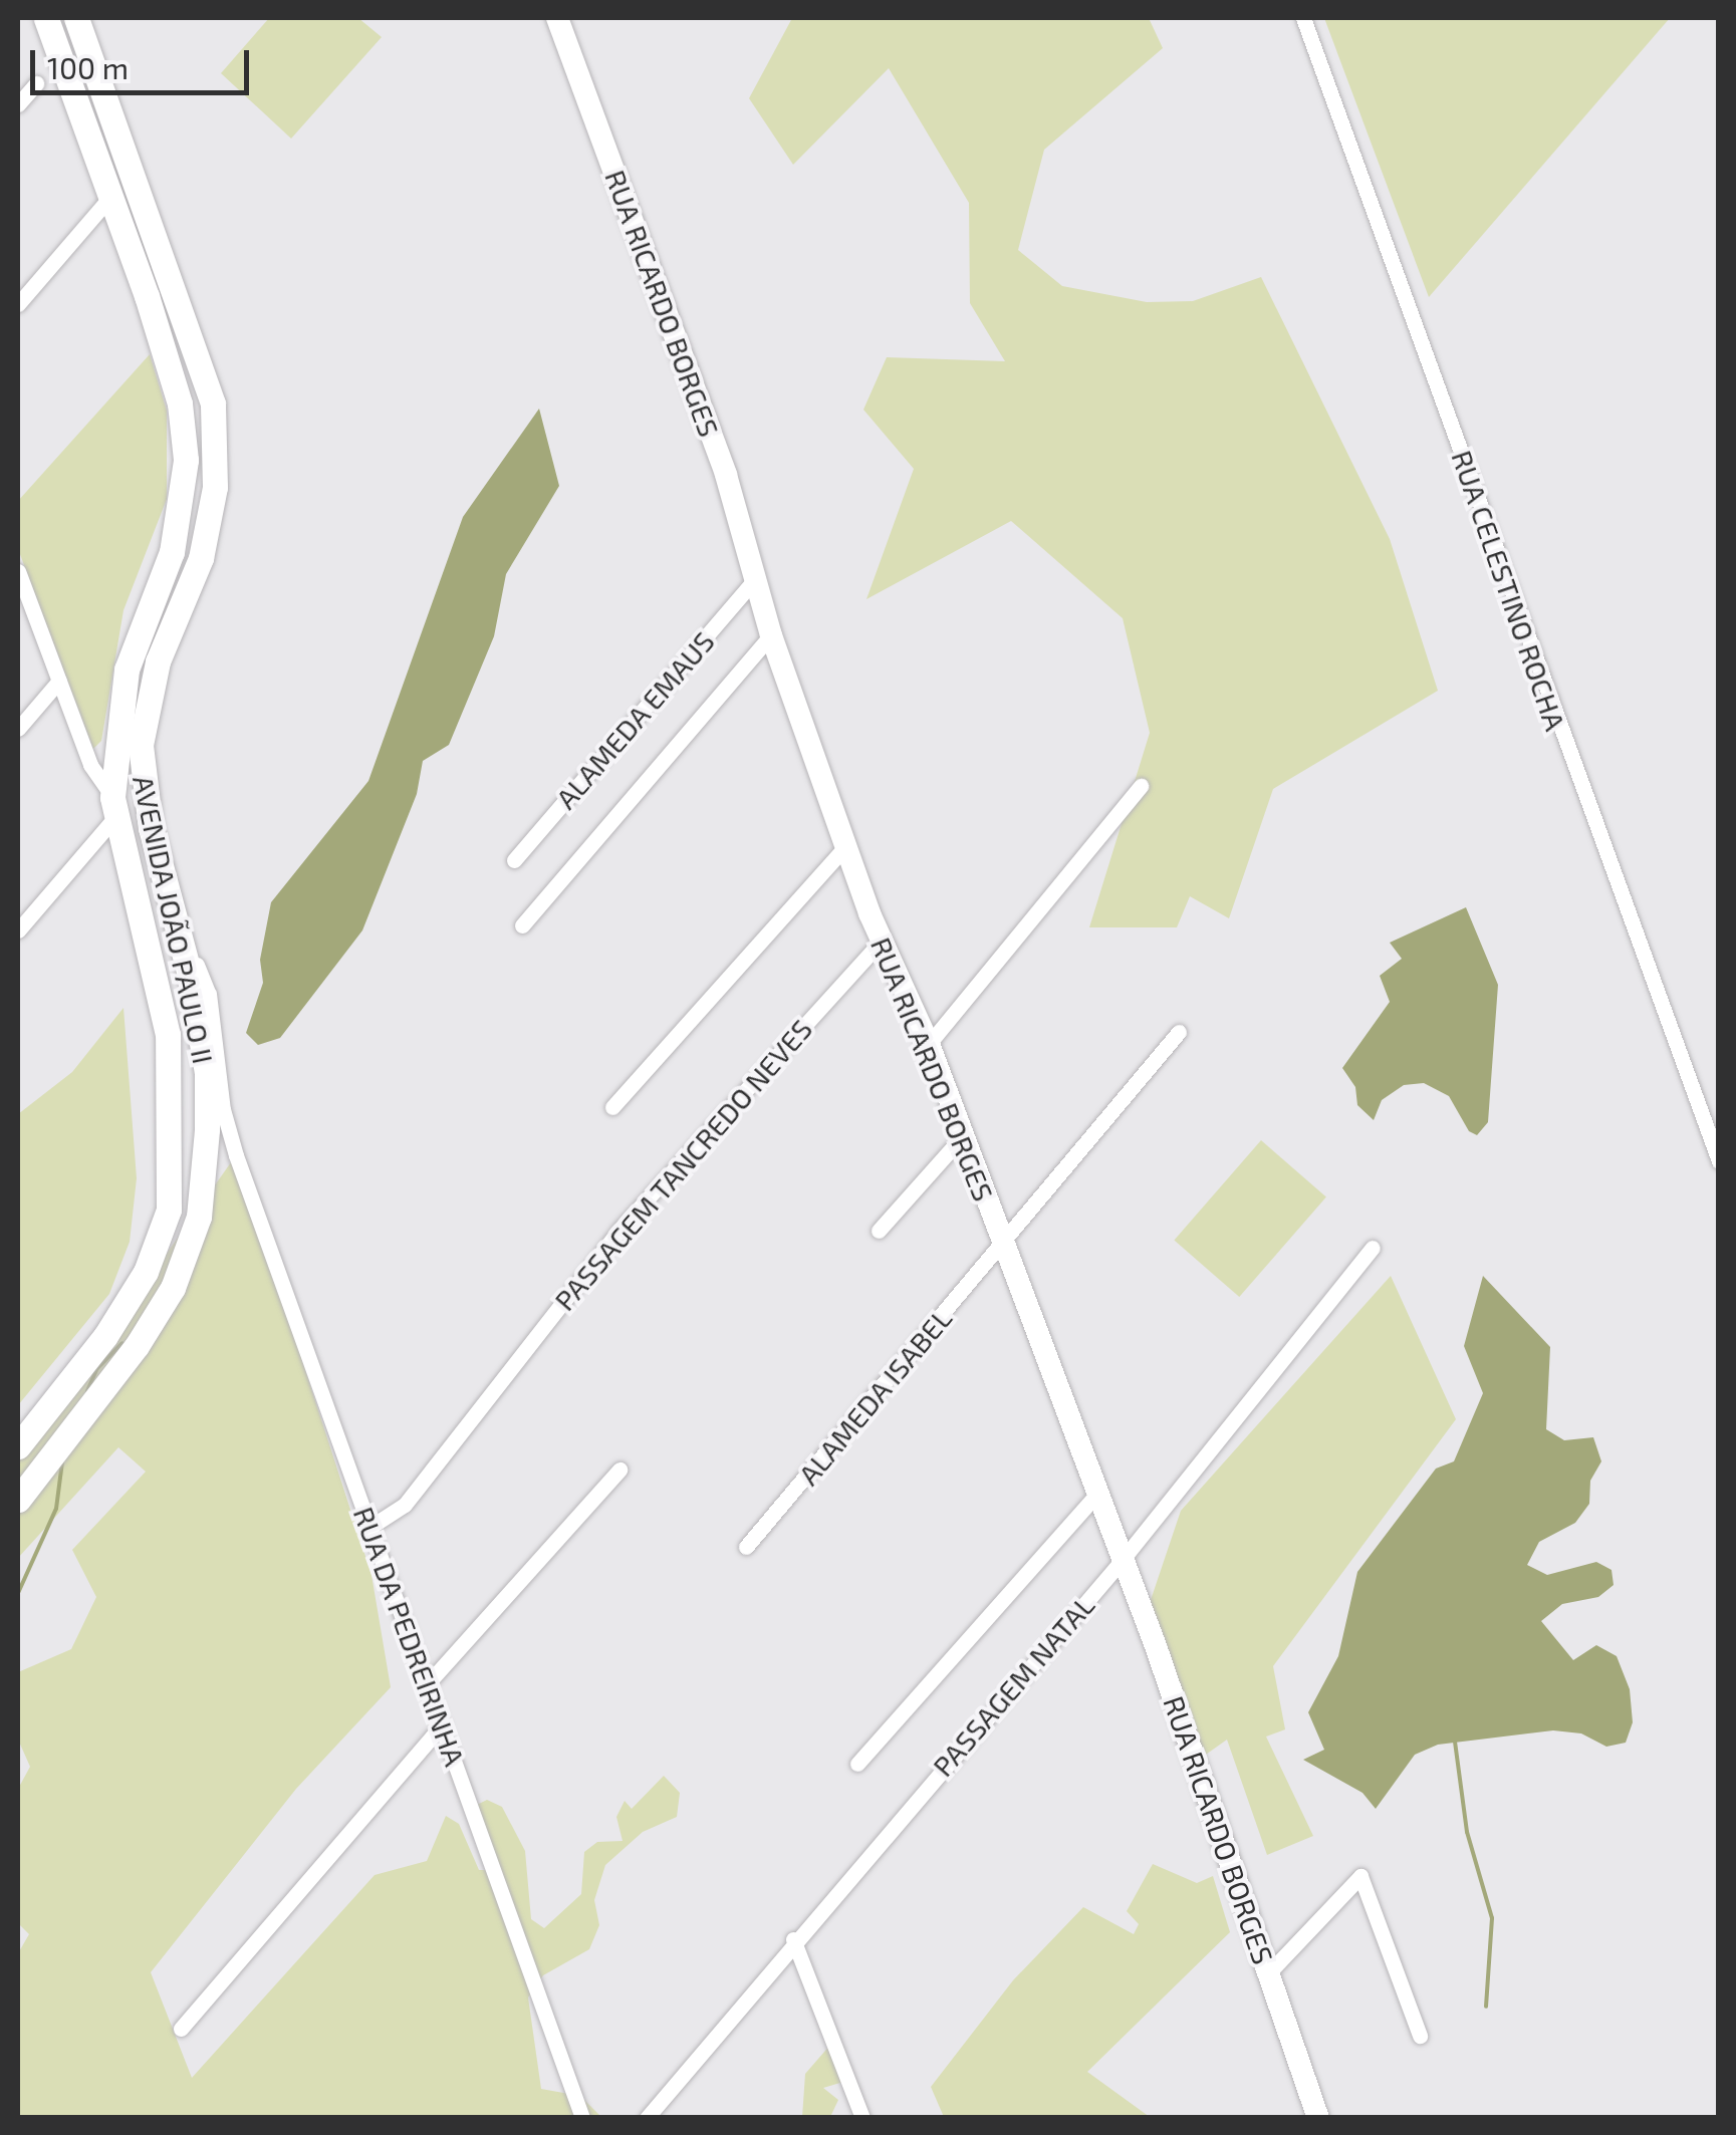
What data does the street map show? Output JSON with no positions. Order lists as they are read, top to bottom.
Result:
{
  "streets": {
    "main road": ["AVENIDA JOÃO PAULO II"],
    "street": [
      "RUA RICARDO BORGES",
      "RUA CELESTINO ROCHA",
      "ALAMEDA EMAUS",
      "PASSAGEM TANCREDO NEVES",
      "ALAMEDA ISABEL",
      "RUA DA PEDREIRINHA",
      "PASSAGEM NATAL"
    ]
  },
  "crossings": [
    ["RUA RICARDO BORGES", "ALAMEDA EMAUS"],
    ["RUA RICARDO BORGES", "PASSAGEM TANCREDO NEVES"],
    ["RUA RICARDO BORGES", "ALAMEDA ISABEL"],
    ["RUA RICARDO BORGES", "PASSAGEM NATAL"],
    ["AVENIDA JOÃO PAULO II", "RUA DA PEDREIRINHA"],
    ["PASSAGEM TANCREDO NEVES", "RUA DA PEDREIRINHA"]
  ],
  "scale_bar": "100 m"
}
